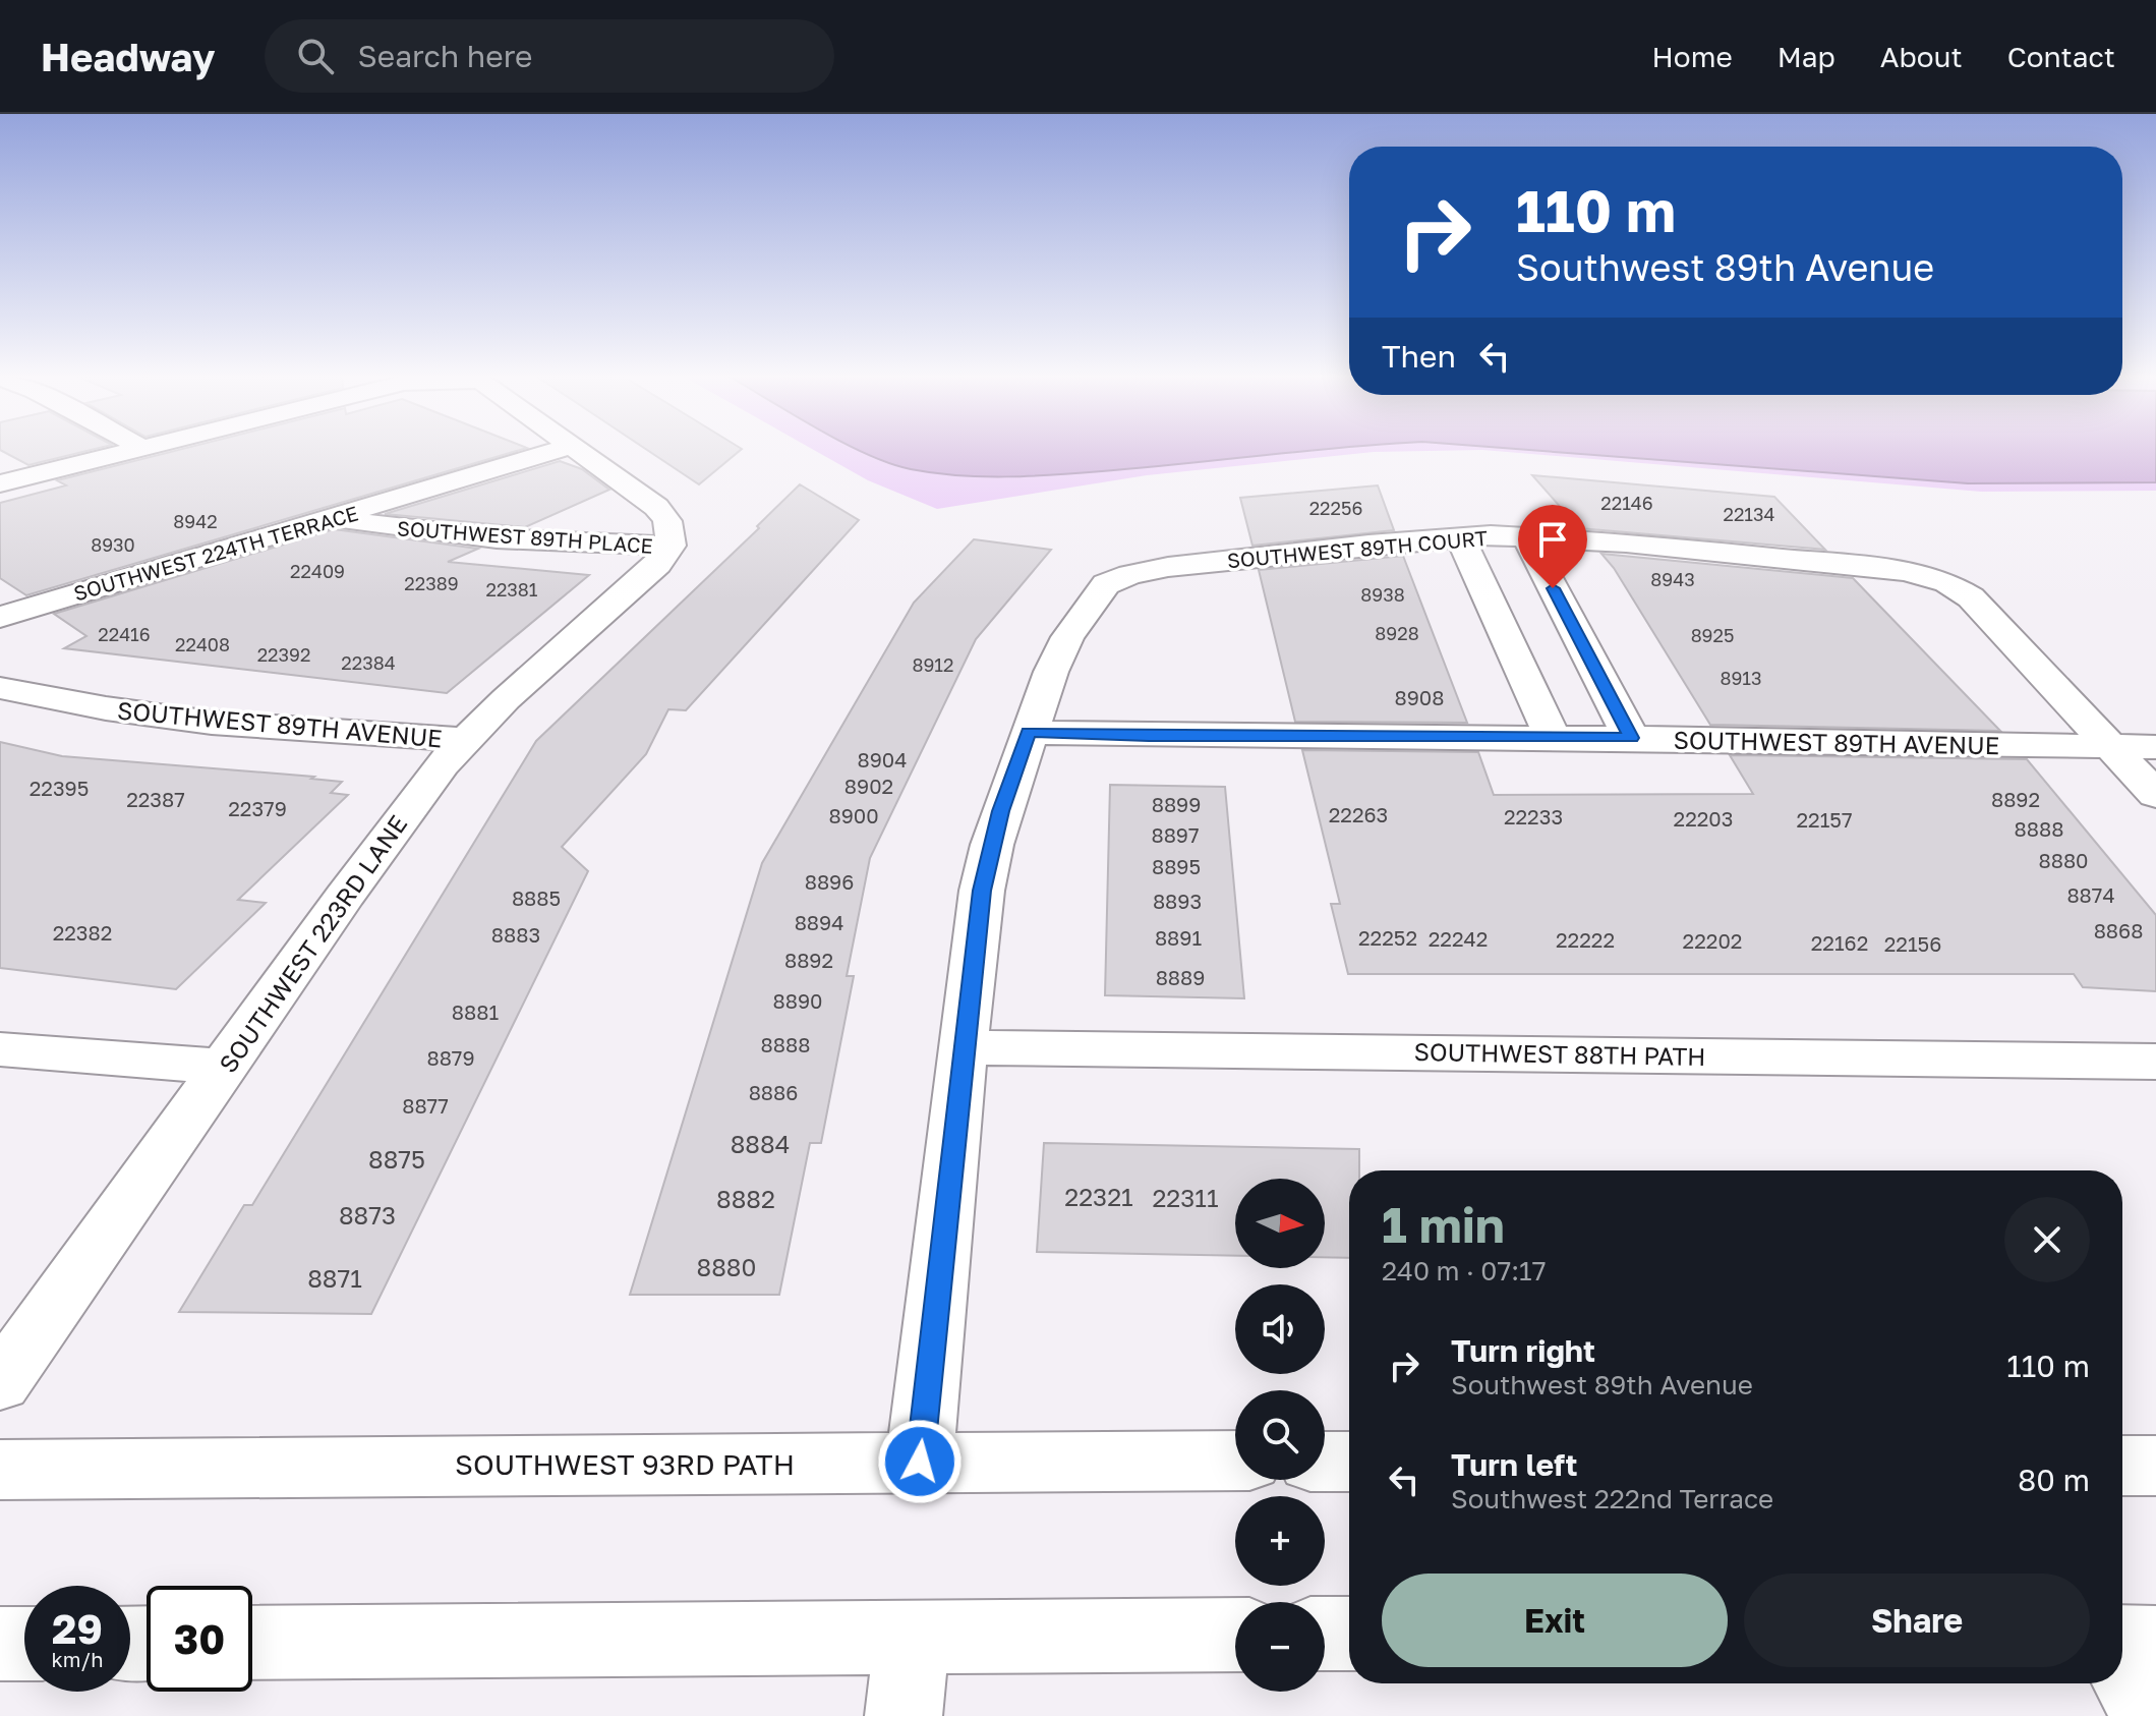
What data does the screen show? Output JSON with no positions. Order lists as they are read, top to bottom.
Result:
{
  "streets": {
    "street": [
      "SOUTHWEST 89TH PLACE",
      "SOUTHWEST 89TH COURT",
      "SOUTHWEST 224TH TERRACE",
      "SOUTHWEST 89TH AVENUE",
      "SOUTHWEST 223RD LANE",
      "SOUTHWEST 88TH PATH",
      "SOUTHWEST 93RD PATH"
    ]
  },
  "crossings": [
    ["SOUTHWEST 89TH PLACE", "SOUTHWEST 224TH TERRACE"],
    ["SOUTHWEST 89TH PLACE", "SOUTHWEST 223RD LANE"],
    ["SOUTHWEST 89TH COURT", "SOUTHWEST 89TH AVENUE"],
    ["SOUTHWEST 89TH AVENUE", "SOUTHWEST 223RD LANE"]
  ],
  "house_numbers": [
    "22146",
    "22256",
    "22134",
    "8942",
    "8930",
    "22409",
    "8943",
    "22389",
    "22381",
    "8938",
    "8928",
    "22416",
    "8925",
    "22408",
    "22392",
    "22384",
    "8912",
    "8913",
    "8908",
    "8904",
    "8902",
    "22395",
    "22387",
    "8892",
    "8899",
    "22379",
    "22263",
    "8900",
    "22233",
    "22203",
    "22157",
    "8888",
    "8897",
    "8880",
    "8895",
    "8896",
    "8874",
    "8885",
    "8893",
    "8894",
    "8868",
    "22382",
    "8883",
    "8891",
    "22252",
    "22242",
    "22222",
    "22202",
    "22162",
    "22156",
    "8892",
    "8889",
    "8890",
    "8881",
    "8888",
    "8879",
    "8886",
    "8877",
    "8884",
    "8875",
    "22321",
    "22311",
    "8882",
    "8873",
    "8880",
    "8871"
  ],
  "north": "right",
  "page": {
    "header": "Headway",
    "search": "Search here",
    "nav": [
      "Home",
      "Map",
      "About",
      "Contact"
    ],
    "turn": ["110 m", "Southwest 89th Avenue"],
    "then": "Then",
    "heading": ["1 min", "240 m · 07:17"],
    "map_buttons": ["+", "−"],
    "list": [
      {
        "name": "Turn right",
        "note": "Southwest 89th Avenue",
        "value": "110 m"
      },
      {
        "name": "Turn left",
        "note": "Southwest 222nd Terrace",
        "value": "80 m"
      }
    ],
    "buttons": ["Exit", "Share"],
    "speed": "29 km/h",
    "limit": "30"
  }
}
